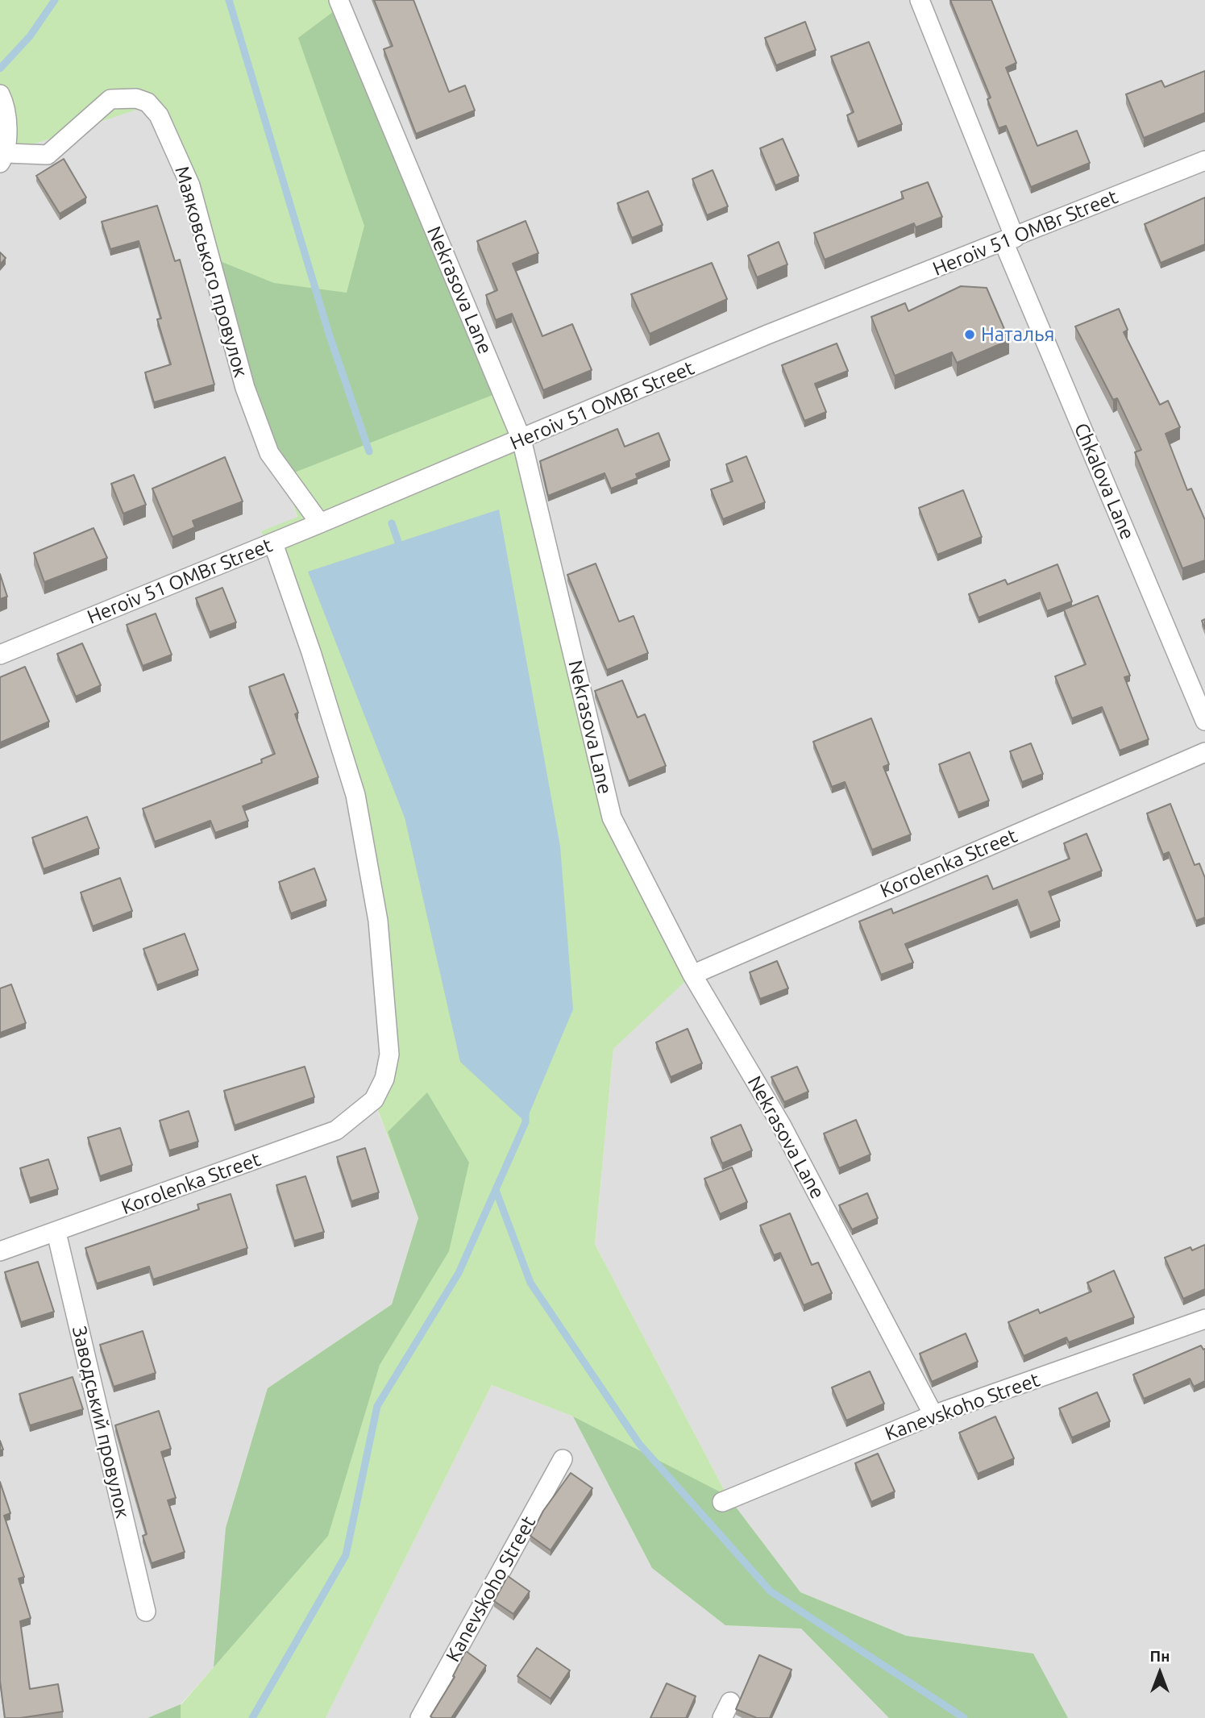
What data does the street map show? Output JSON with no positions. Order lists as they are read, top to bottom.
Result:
{
  "streets": {
    "street": [
      "Heroiv 51 OMBr Street",
      "Маяковського провулок",
      "Nekrasova Lane",
      "Chkalova Lane",
      "Korolenka Street",
      "Kanevskoho Street",
      "Заводський провулок"
    ]
  },
  "crossings": [
    ["Heroiv 51 OMBr Street", "Маяковського провулок"],
    ["Heroiv 51 OMBr Street", "Nekrasova Lane"],
    ["Heroiv 51 OMBr Street", "Chkalova Lane"],
    ["Heroiv 51 OMBr Street", "Korolenka Street"],
    ["Nekrasova Lane", "Korolenka Street"],
    ["Nekrasova Lane", "Kanevskoho Street"],
    ["Korolenka Street", "Заводський провулок"]
  ],
  "places": ["Наталья"],
  "north": "top"
}
